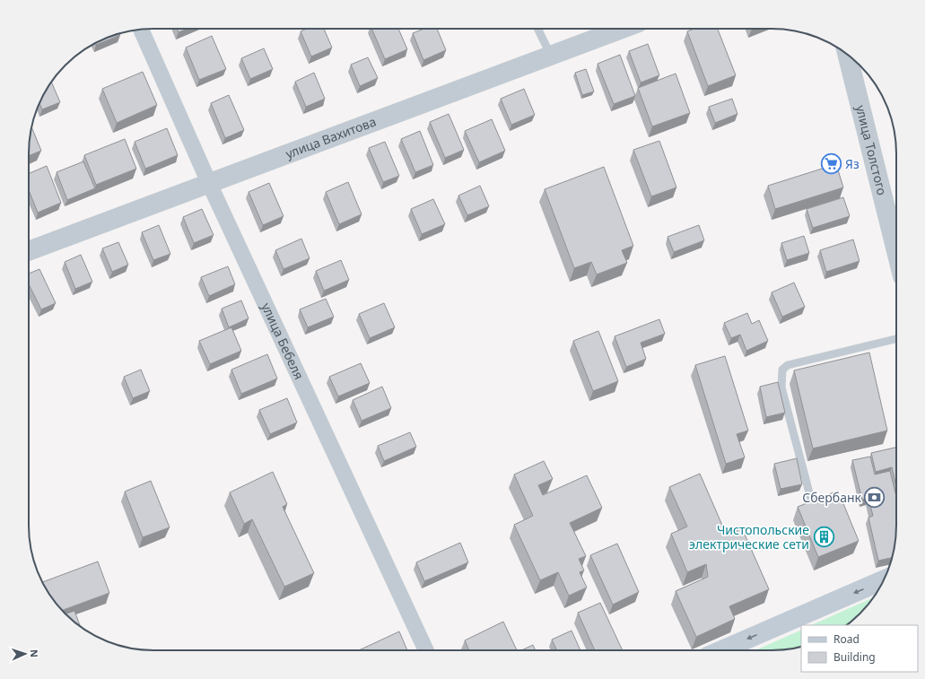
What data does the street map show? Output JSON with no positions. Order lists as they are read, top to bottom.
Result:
{
  "streets": {
    "street": ["улица Вахитова", "улица Толстого", "улица Бебеля"]
  },
  "crossings": [
    ["улица Вахитова", "улица Бебеля"]
  ],
  "places": {
    "supermarket": ["Яз"],
    "bank": ["Сбербанк"],
    "building": ["Чистопольские электрические сети"]
  },
  "legend": ["Road", "Building"],
  "north": "right"
}
